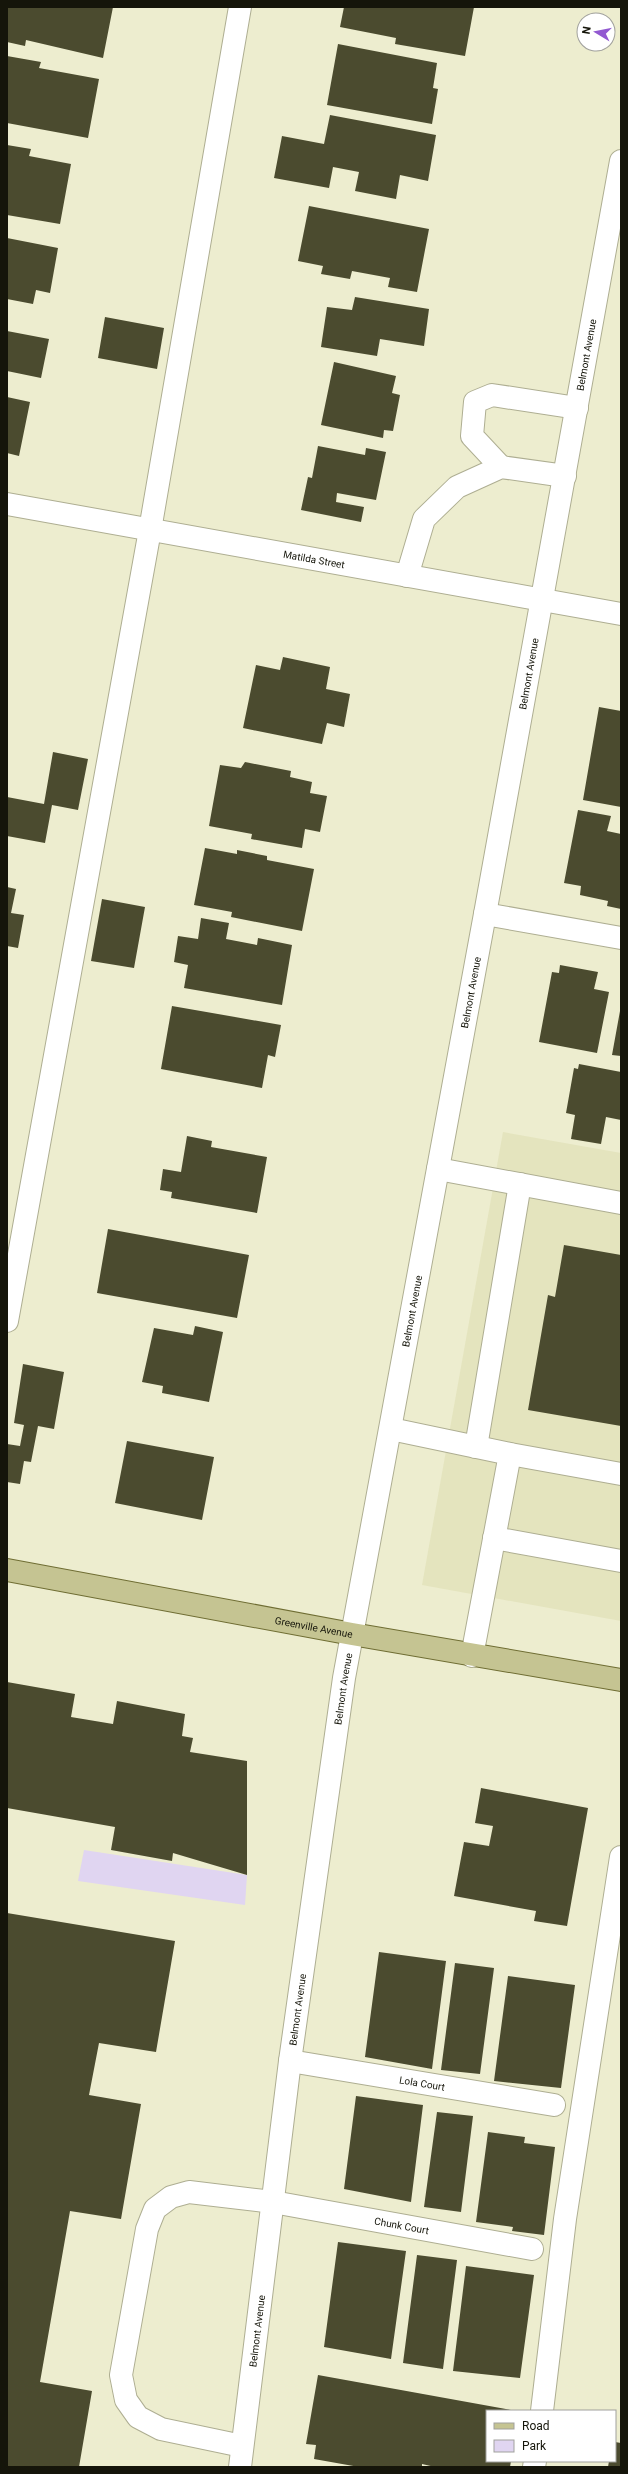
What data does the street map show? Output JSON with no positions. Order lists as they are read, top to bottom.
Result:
{
  "streets": {
    "main road": ["Greenville Avenue"],
    "street": [
      "Belmont Avenue",
      "Matilda Street",
      "Lola Court",
      "Chunk Court"
    ]
  },
  "crossings": [
    ["Belmont Avenue", "Matilda Street"],
    ["Belmont Avenue", "Greenville Avenue"],
    ["Belmont Avenue", "Lola Court"],
    ["Belmont Avenue", "Chunk Court"]
  ],
  "legend": ["Road", "Park"],
  "north": "left"
}
